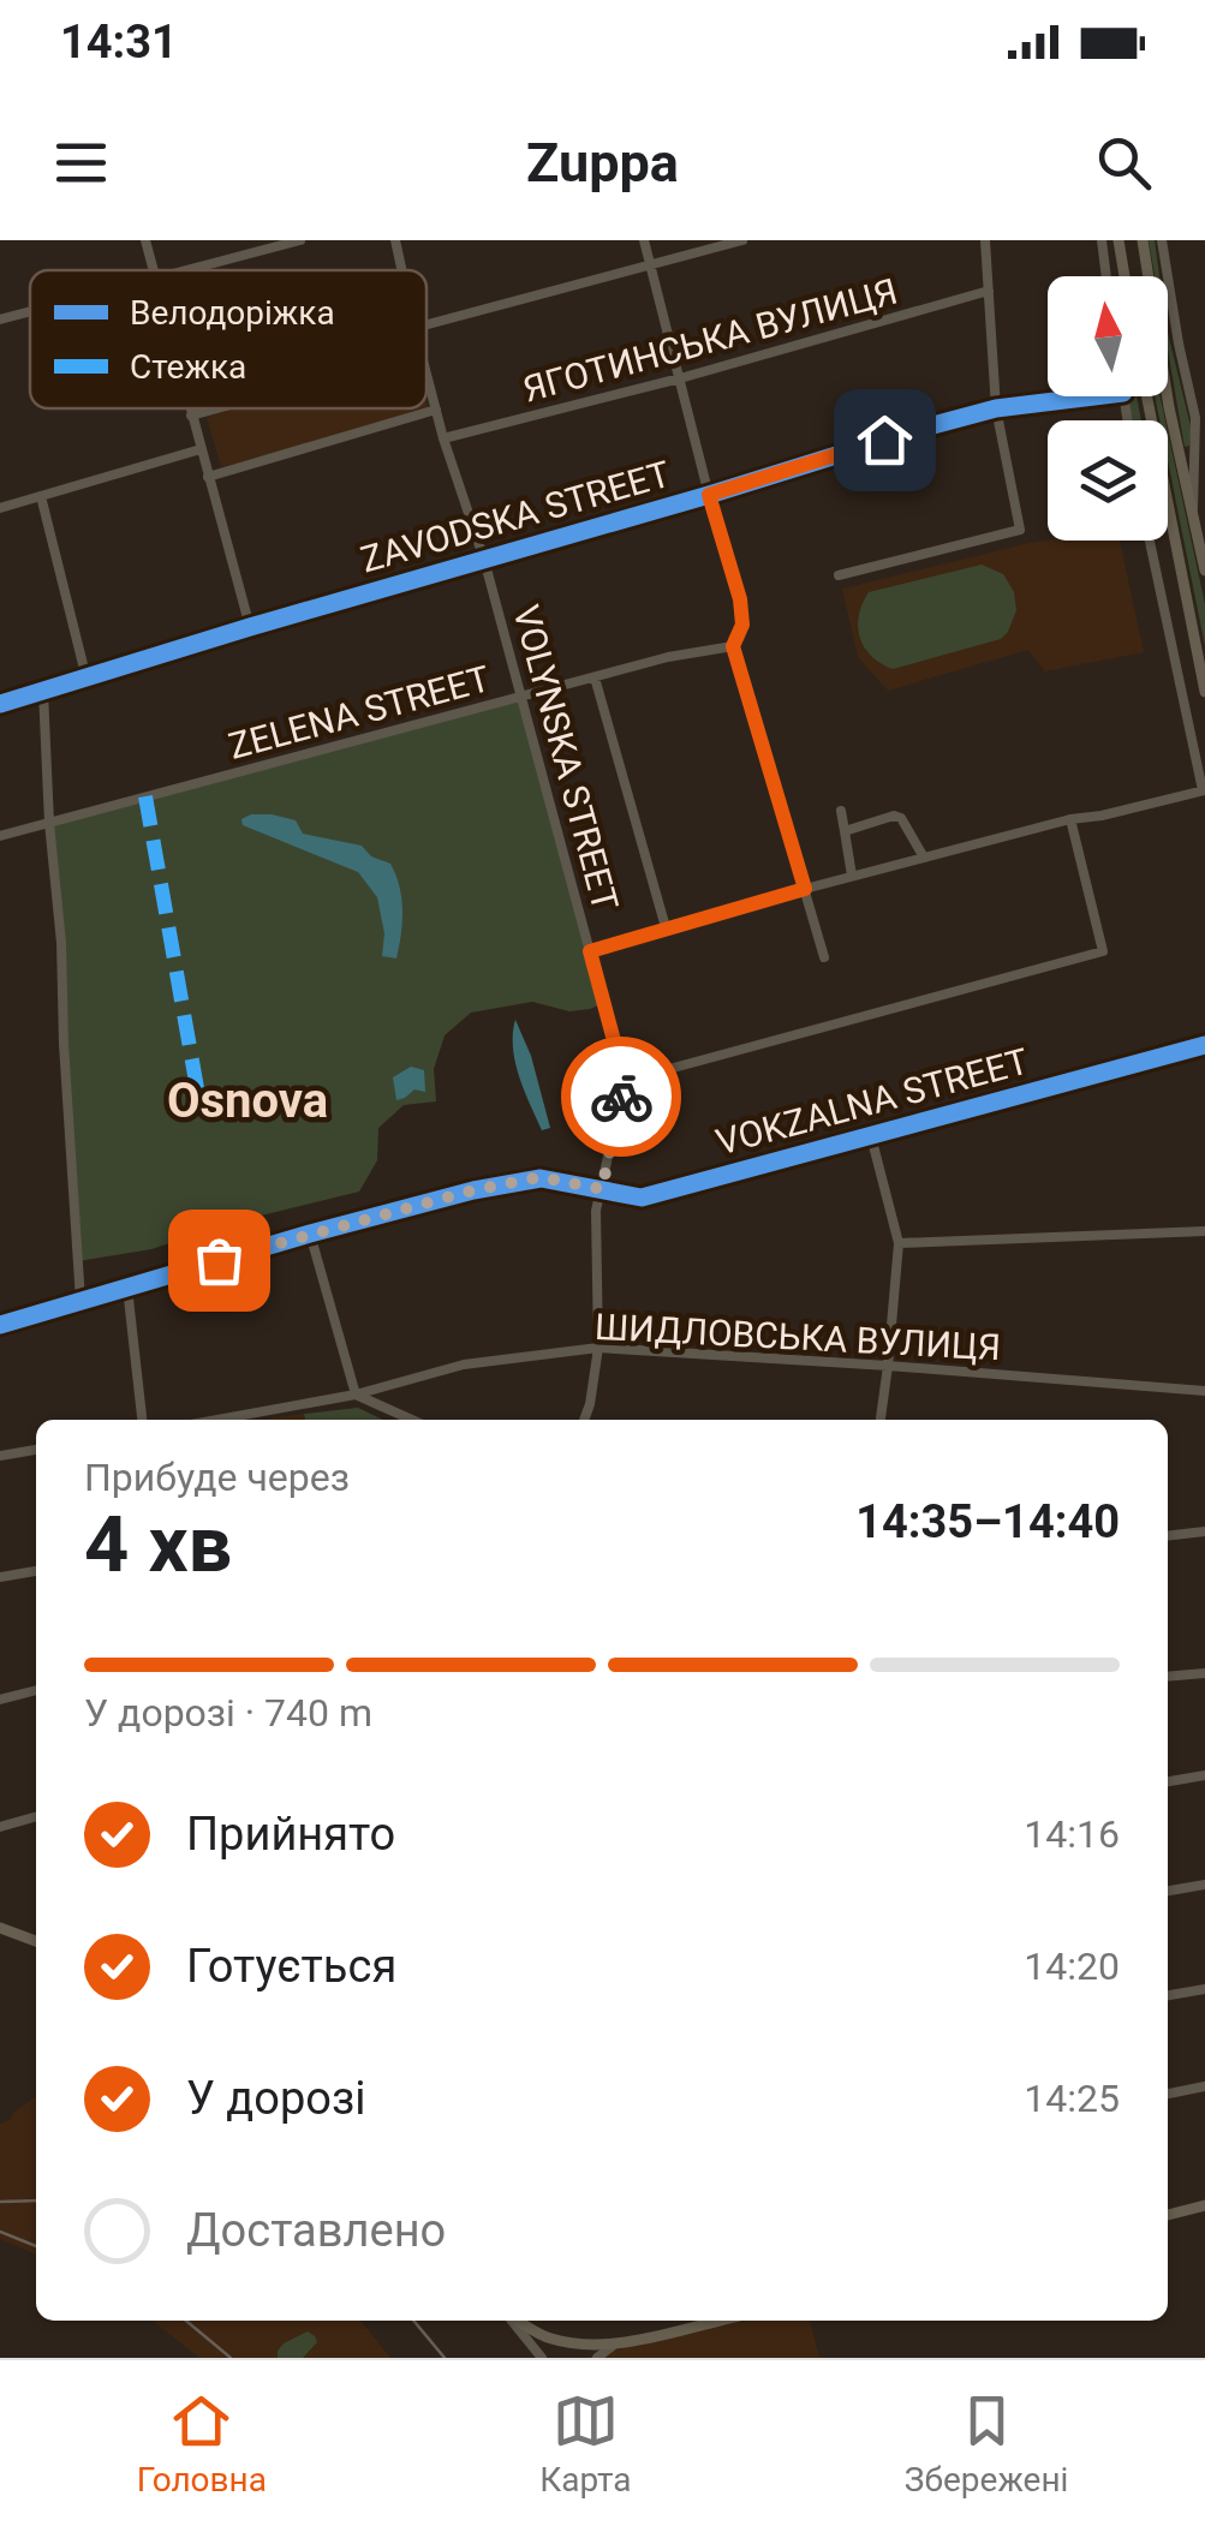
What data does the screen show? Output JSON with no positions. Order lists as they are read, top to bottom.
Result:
{
  "streets": {
    "street": [
      "ЯГОТИНСЬКА ВУЛИЦЯ",
      "ZAVODSKA STREET",
      "ZELENA STREET",
      "VOLYNSKA STREET",
      "VOKZALNA STREET",
      "ШИДЛОВСЬКА ВУЛИЦЯ"
    ]
  },
  "crossings": [
    ["ЯГОТИНСЬКА ВУЛИЦЯ", "VOLYNSKA STREET"],
    ["ZAVODSKA STREET", "VOLYNSKA STREET"],
    ["ZELENA STREET", "VOLYNSKA STREET"]
  ],
  "districts": ["Osnova"],
  "legend": ["Велодоріжка", "Стежка"],
  "north": "top",
  "page": {
    "status": "14:31",
    "header": "Zuppa",
    "heading": ["4 хв", "Прибуде через", "14:35–14:40"],
    "bar": "У дорозі · 740 m",
    "list": [
      ["Прийнято", "14:16"],
      ["Готується", "14:20"],
      ["У дорозі", "14:25"],
      "Доставлено"
    ],
    "tabs": ["Головна", "Карта", "Збережені"]
  }
}
